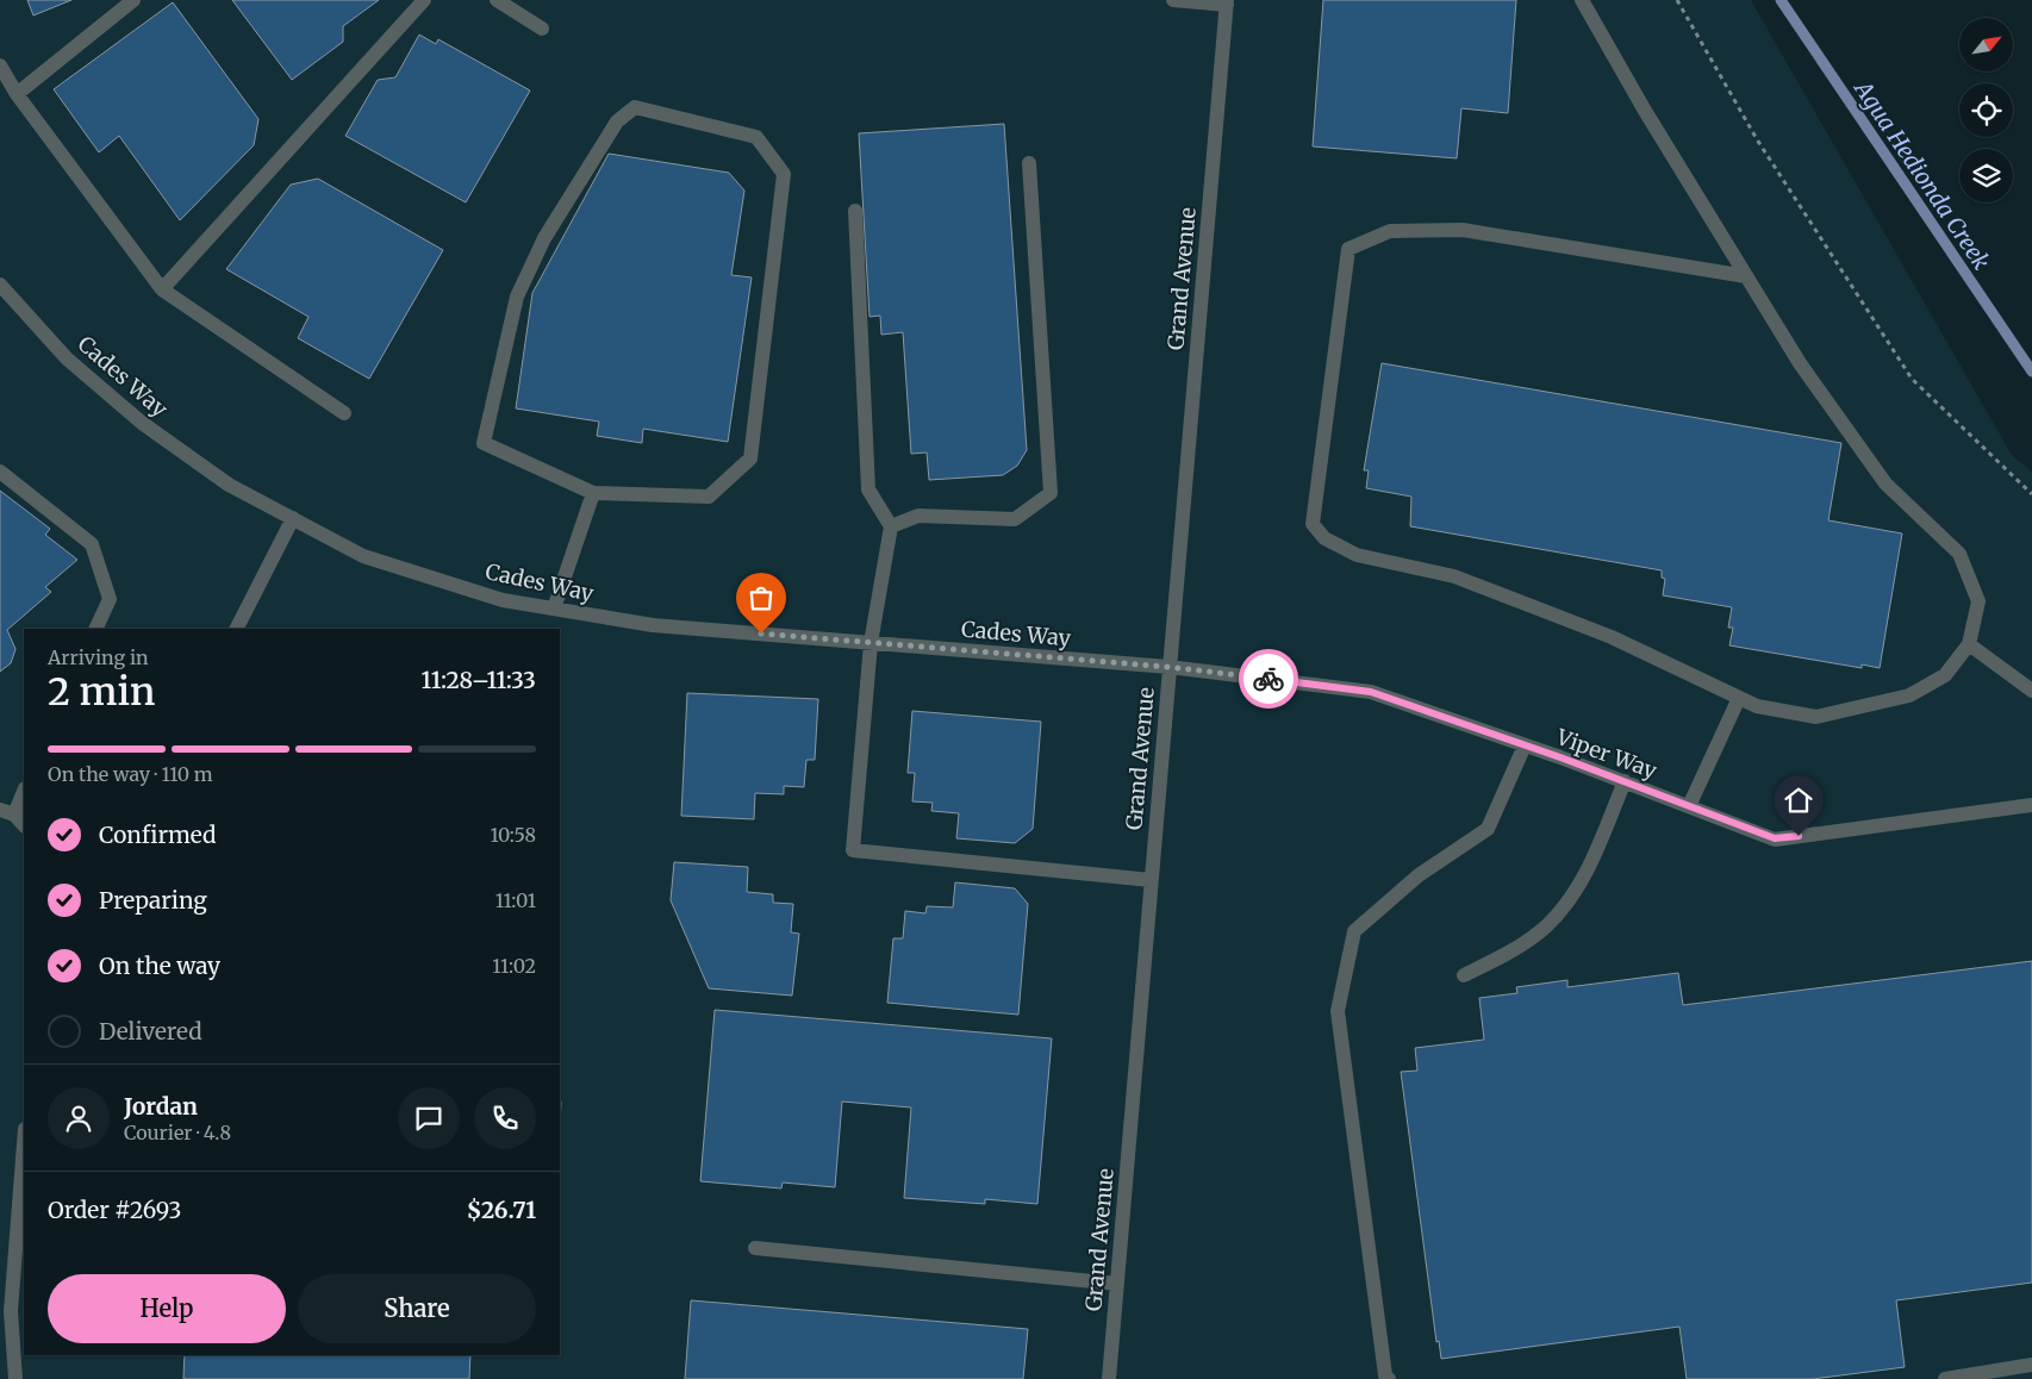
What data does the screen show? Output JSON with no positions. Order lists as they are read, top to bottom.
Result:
{
  "streets": {
    "street": ["Grand Avenue", "Cades Way", "Viper Way"]
  },
  "crossings": [
    ["Grand Avenue", "Cades Way"],
    ["Grand Avenue", "Viper Way"],
    ["Cades Way", "Viper Way"]
  ],
  "water": ["Agua Hedionda Creek"],
  "north": "top right",
  "page": {
    "heading": ["2 min", "Arriving in", "11:28–11:33"],
    "panel": [
      "Jordan",
      "Courier · 4.8",
      "Order #2693",
      "$26.71"
    ],
    "bar": "On the way · 110 m",
    "list": [
      ["Confirmed", "10:58"],
      ["Preparing", "11:01"],
      ["On the way", "11:02"],
      "Delivered"
    ],
    "buttons": ["Help", "Share"]
  }
}
